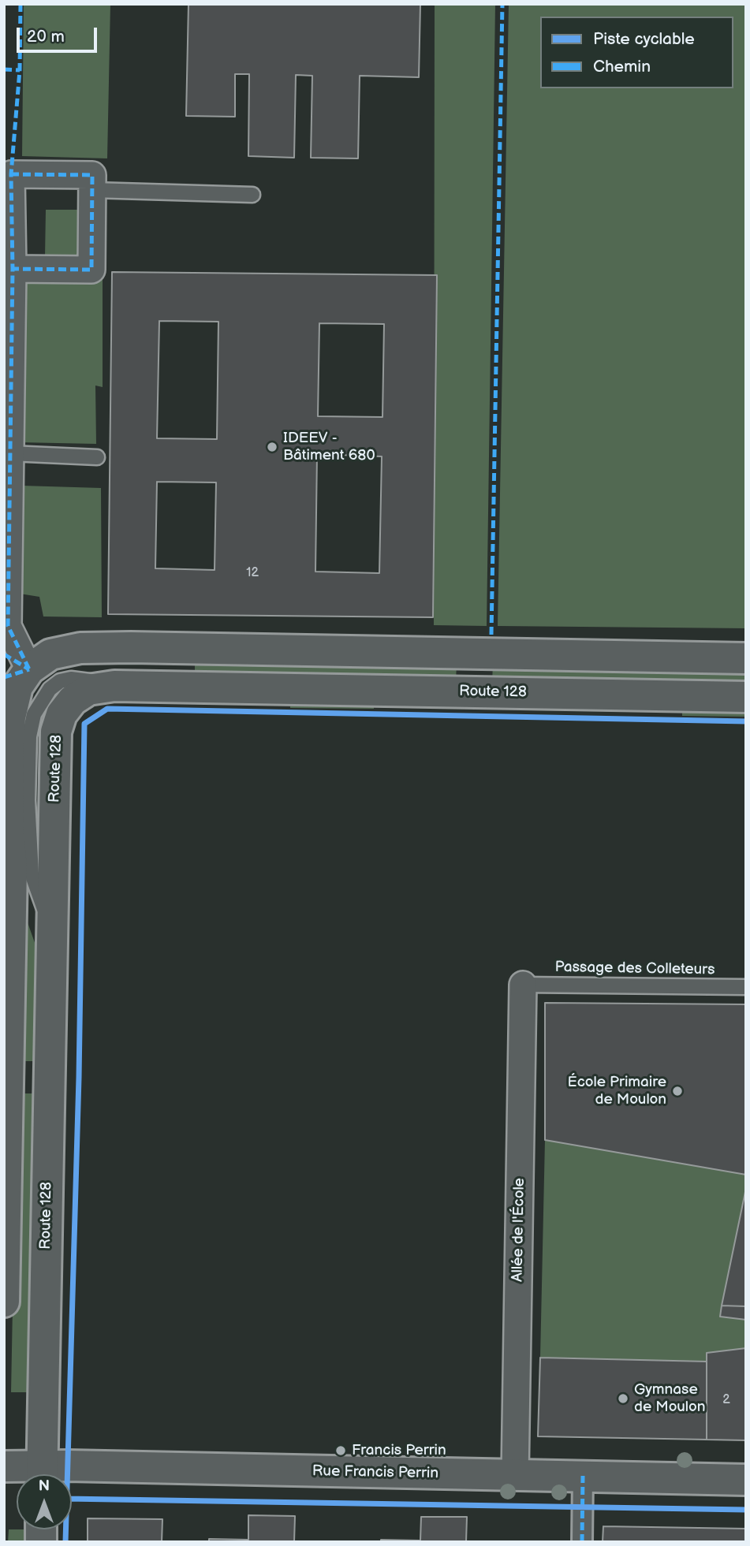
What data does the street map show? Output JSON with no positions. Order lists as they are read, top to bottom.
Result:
{
  "streets": {
    "main road": ["Route 128", "Rue Francis Perrin"],
    "street": ["Allée de l'École"],
    "lane": ["Passage des Colleteurs"]
  },
  "crossings": [
    ["Passage des Colleteurs", "Allée de l'École"],
    ["Allée de l'École", "Rue Francis Perrin"]
  ],
  "places": [
    "IDEEV - Bâtiment 680",
    "École Primaire de Moulon",
    "Gymnase de Moulon",
    "Francis Perrin"
  ],
  "house_numbers": ["12", "2"],
  "legend": ["Piste cyclable", "Chemin"],
  "scale_bar": "20 m",
  "north": "top"
}
